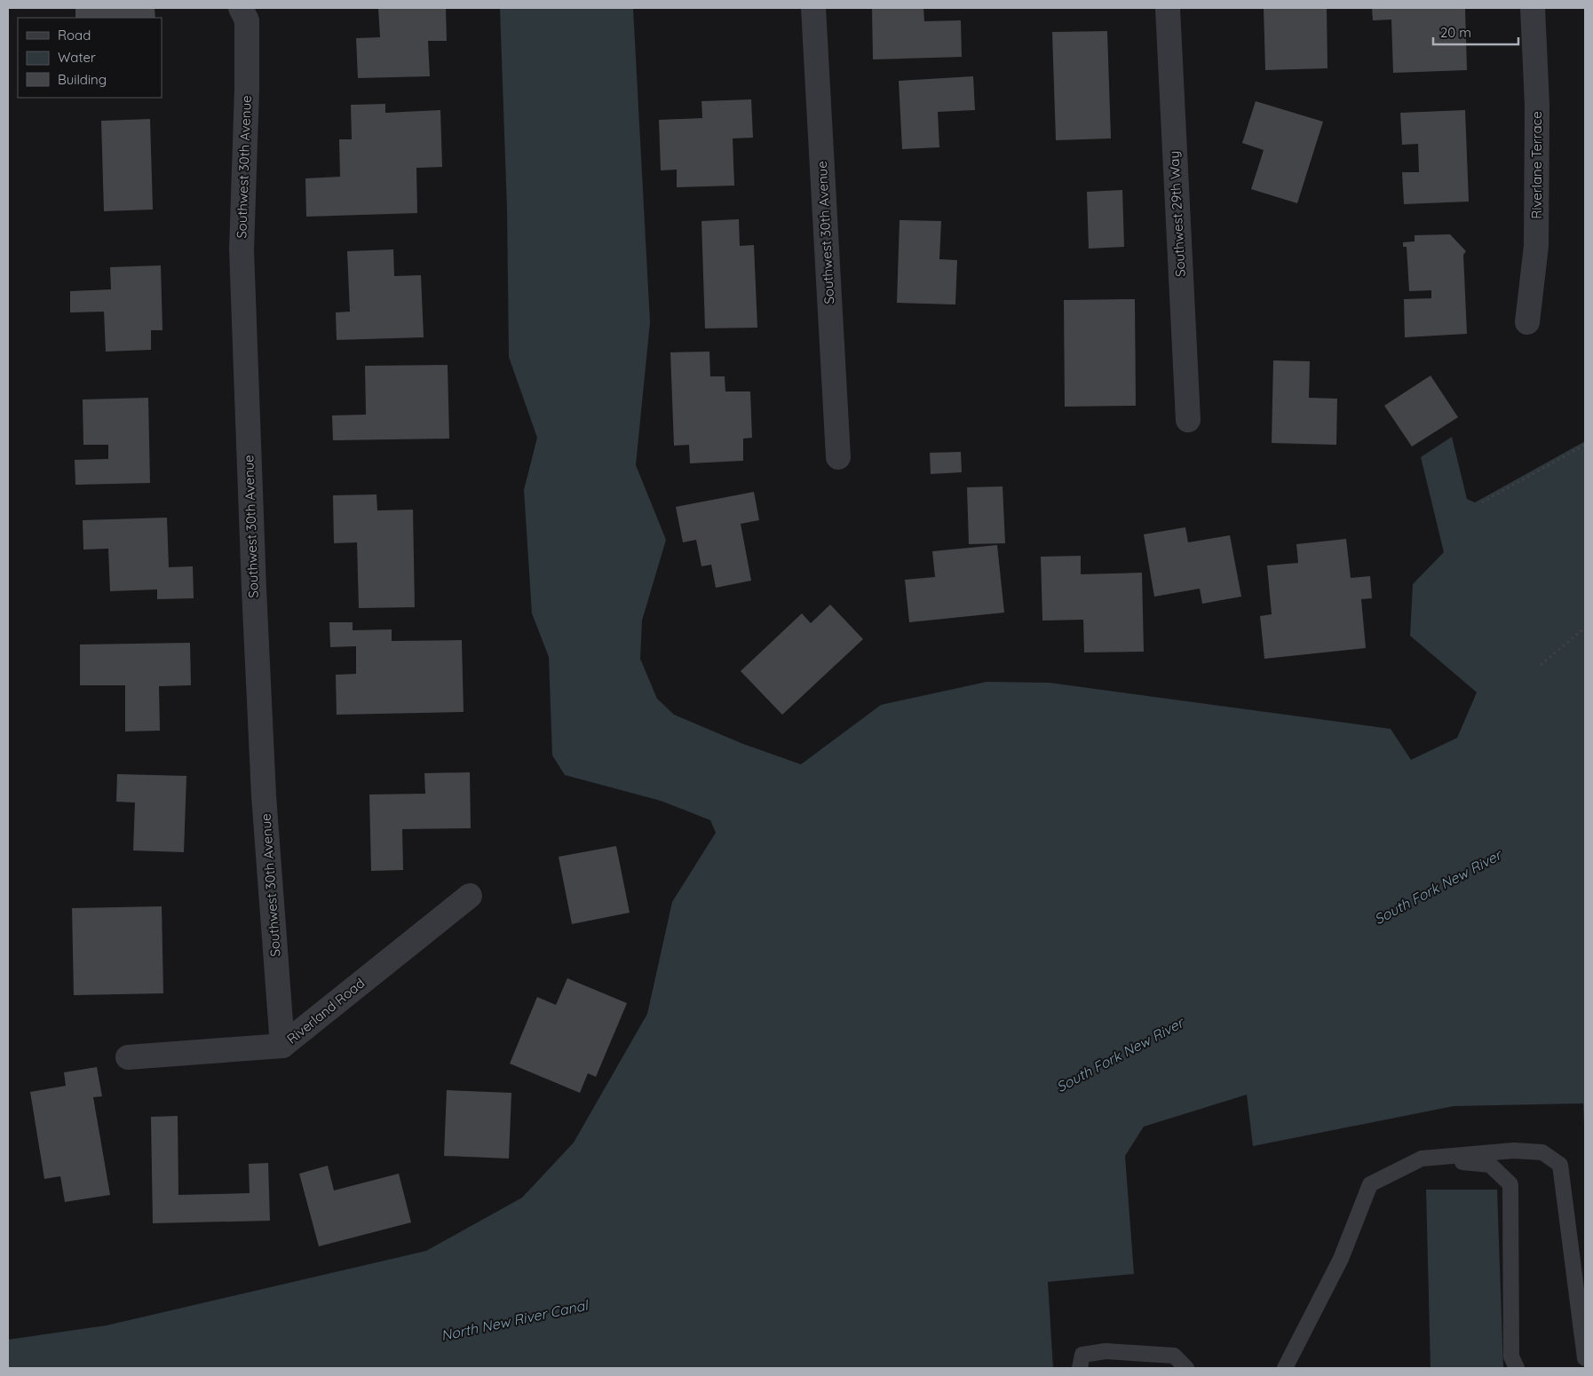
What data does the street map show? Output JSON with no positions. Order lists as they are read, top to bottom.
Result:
{
  "streets": {
    "street": [
      "Riverlane Terrace",
      "Southwest 30th Avenue",
      "Southwest 29th Way",
      "Riverland Road"
    ]
  },
  "crossings": [
    ["Southwest 30th Avenue", "Riverland Road"]
  ],
  "water": ["South Fork New River", "North New River Canal"],
  "legend": ["Road", "Water", "Building"],
  "scale_bar": "20 m"
}
